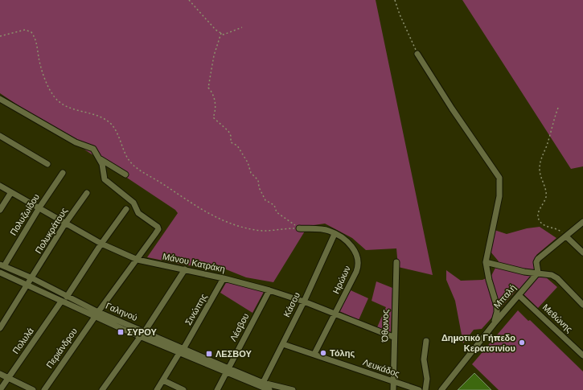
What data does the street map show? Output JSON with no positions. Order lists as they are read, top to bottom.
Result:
{
  "streets": {
    "street": [
      "Πολυζωίδου",
      "Πολυκράτους",
      "Μάνου Κατράκη",
      "Ηρώων",
      "Μπαλή",
      "Κάσου",
      "Σινώπης",
      "Γαληνού",
      "Μεθώνης",
      "Όθωνος",
      "Λέσβου",
      "Πολυλά",
      "Περιάνδρου",
      "Λευκάδος"
    ]
  },
  "crossings": [
    ["Πολυζωίδου", "Μάνου Κατράκη"],
    ["Πολυζωίδου", "Γαληνού"],
    ["Πολυκράτους", "Μάνου Κατράκη"],
    ["Πολυκράτους", "Γαληνού"],
    ["Μάνου Κατράκη", "Ηρώων"],
    ["Μάνου Κατράκη", "Κάσου"],
    ["Μάνου Κατράκη", "Σινώπης"],
    ["Μάνου Κατράκη", "Όθωνος"],
    ["Μάνου Κατράκη", "Λέσβου"],
    ["Μάνου Κατράκη", "Περιάνδρου"],
    ["Ηρώων", "Κάσου"],
    ["Ηρώων", "Λευκάδος"],
    ["Μπαλή", "Μεθώνης"],
    ["Κάσου", "Γαληνού"],
    ["Κάσου", "Λευκάδος"],
    ["Σινώπης", "Γαληνού"],
    ["Γαληνού", "Λέσβου"],
    ["Γαληνού", "Πολυλά"],
    ["Γαληνού", "Περιάνδρου"],
    ["Όθωνος", "Λευκάδος"]
  ],
  "places": {
    "transit": ["ΣΥΡΟΥ", "ΛΕΣΒΟΥ"],
    "other": ["Δημοτικό Γήπεδο Κερατσινίου", "Τόλης"]
  }
}
